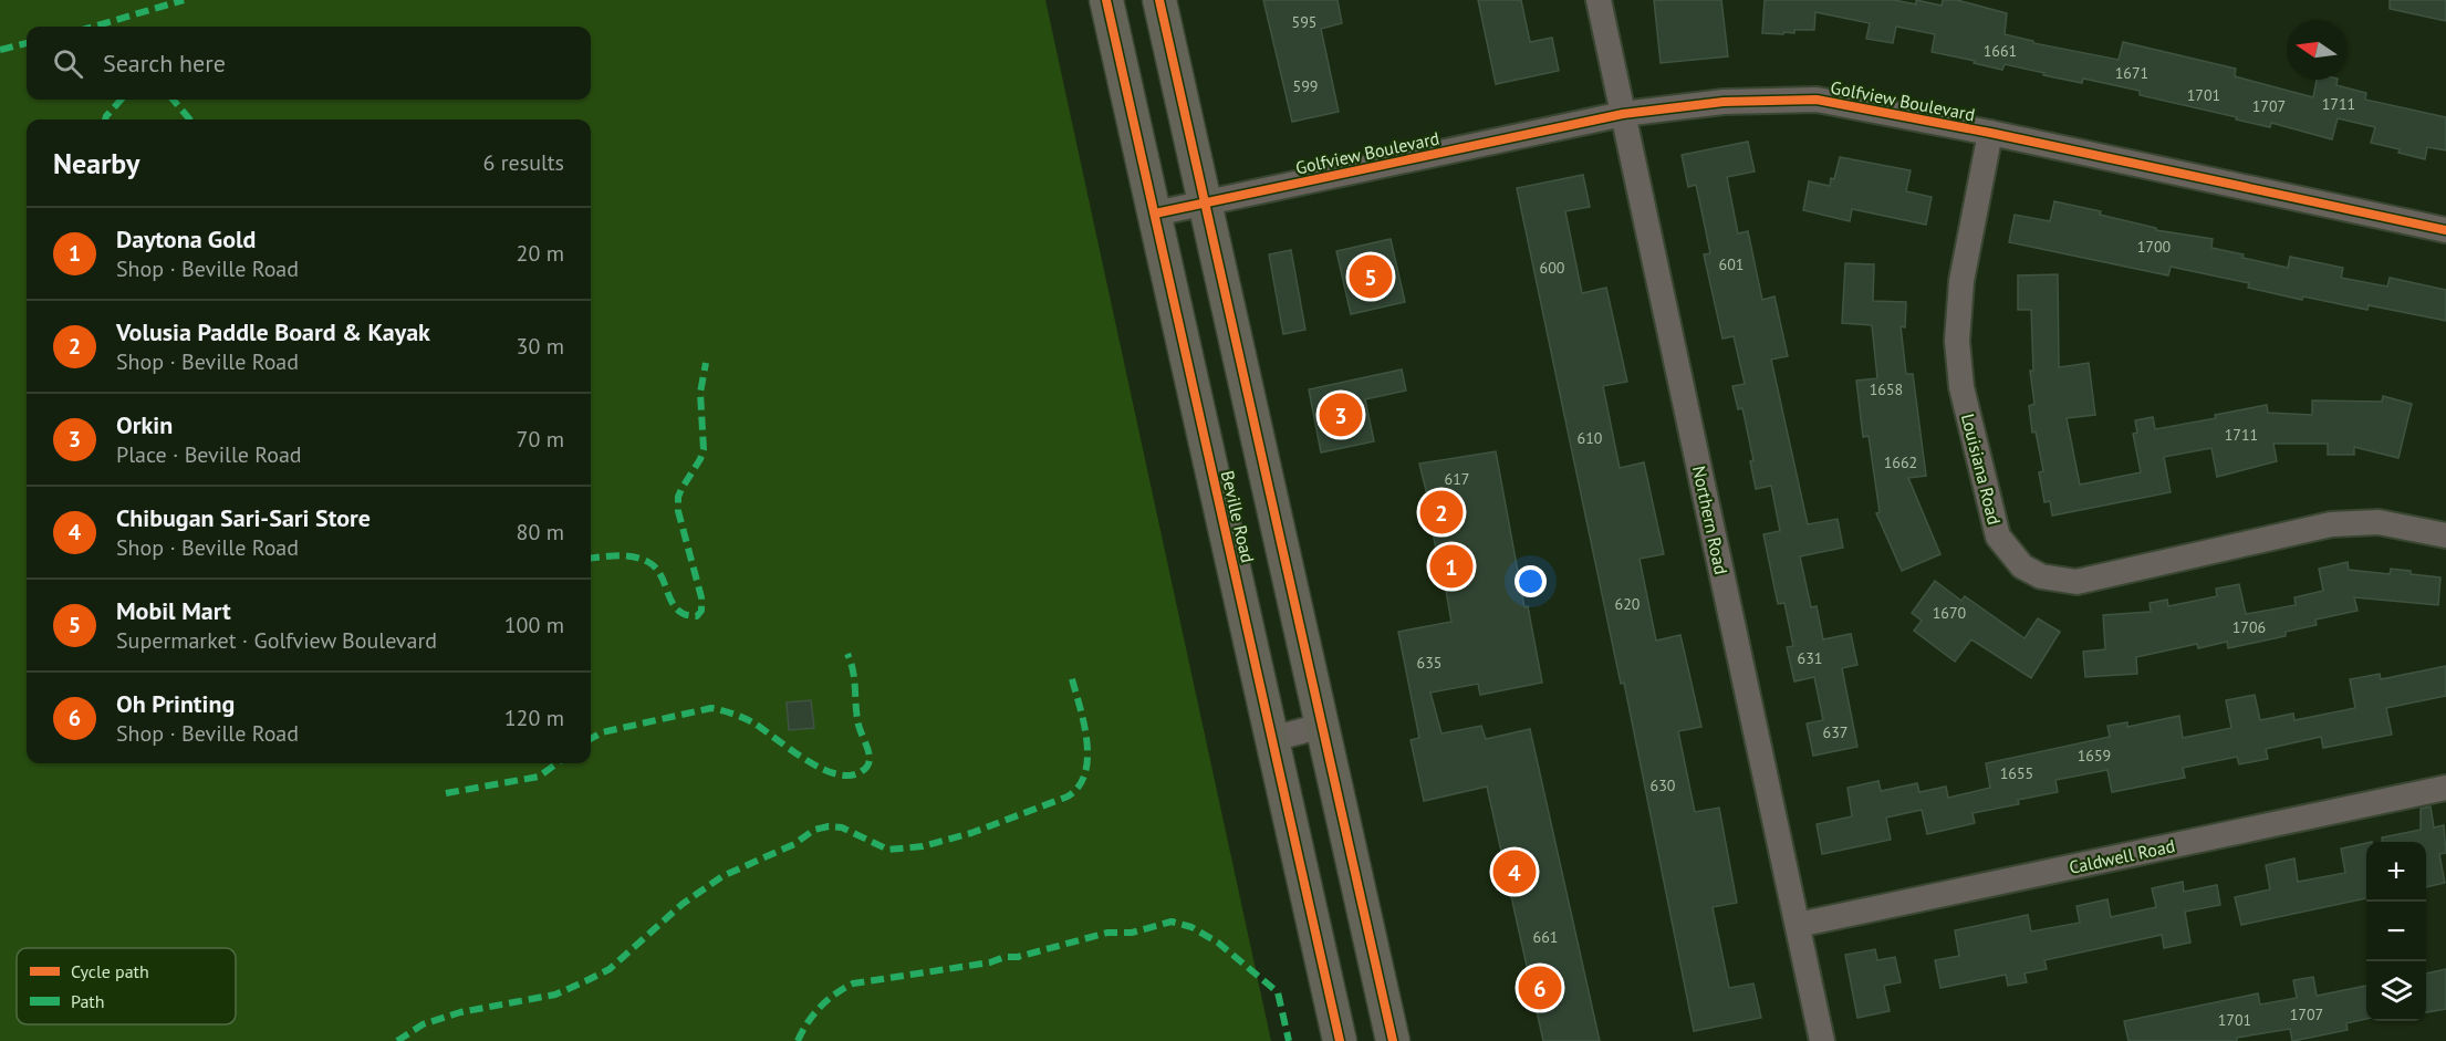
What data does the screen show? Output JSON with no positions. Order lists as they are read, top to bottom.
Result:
{
  "streets": {
    "main road": ["Beville Road"],
    "street": [
      "Golfview Boulevard",
      "Louisiana Road",
      "Northern Road",
      "Caldwell Road"
    ]
  },
  "crossings": [
    ["Golfview Boulevard", "Louisiana Road"],
    ["Golfview Boulevard", "Beville Road"],
    ["Golfview Boulevard", "Northern Road"],
    ["Northern Road", "Caldwell Road"]
  ],
  "house_numbers": [
    "595",
    "1661",
    "1671",
    "599",
    "1701",
    "1711",
    "1707",
    "1700",
    "601",
    "600",
    "1658",
    "1711",
    "610",
    "1662",
    "617",
    "620",
    "1670",
    "1706",
    "631",
    "635",
    "637",
    "1659",
    "1655",
    "630",
    "661",
    "1707",
    "1701"
  ],
  "legend": ["Cycle path", "Path"],
  "north": "left",
  "page": {
    "search": "Search here",
    "heading": ["Nearby", "6 results"],
    "list": [
      {
        "mark": "1",
        "name": "Daytona Gold",
        "note": "Shop · Beville Road",
        "value": "20 m"
      },
      {
        "mark": "2",
        "name": "Volusia Paddle Board & Kayak",
        "note": "Shop · Beville Road",
        "value": "30 m"
      },
      {
        "mark": "3",
        "name": "Orkin",
        "note": "Place · Beville Road",
        "value": "70 m"
      },
      {
        "mark": "4",
        "name": "Chibugan Sari-Sari Store",
        "note": "Shop · Beville Road",
        "value": "80 m"
      },
      {
        "mark": "5",
        "name": "Mobil Mart",
        "note": "Supermarket · Golfview Boulevard",
        "value": "100 m"
      },
      {
        "mark": "6",
        "name": "Oh Printing",
        "note": "Shop · Beville Road",
        "value": "120 m"
      }
    ],
    "pins": [
      "5",
      "3",
      "2",
      "1",
      "4",
      "6"
    ],
    "map_buttons": ["+", "−"]
  }
}
